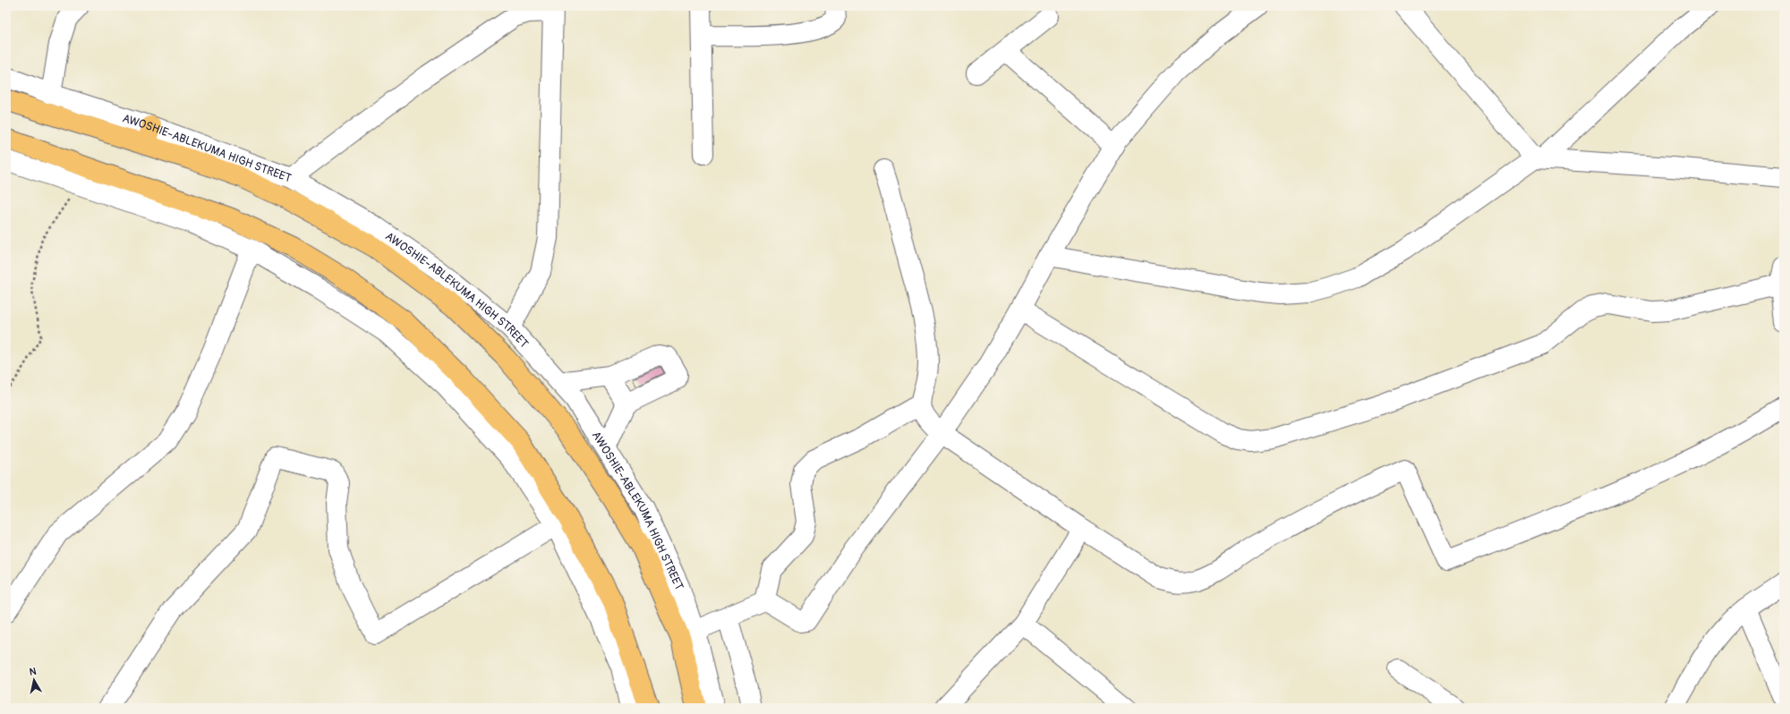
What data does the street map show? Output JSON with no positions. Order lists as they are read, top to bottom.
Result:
{
  "streets": {
    "main road": ["AWOSHIE-ABLEKUMA HIGH STREET"]
  },
  "north": "top"
}
